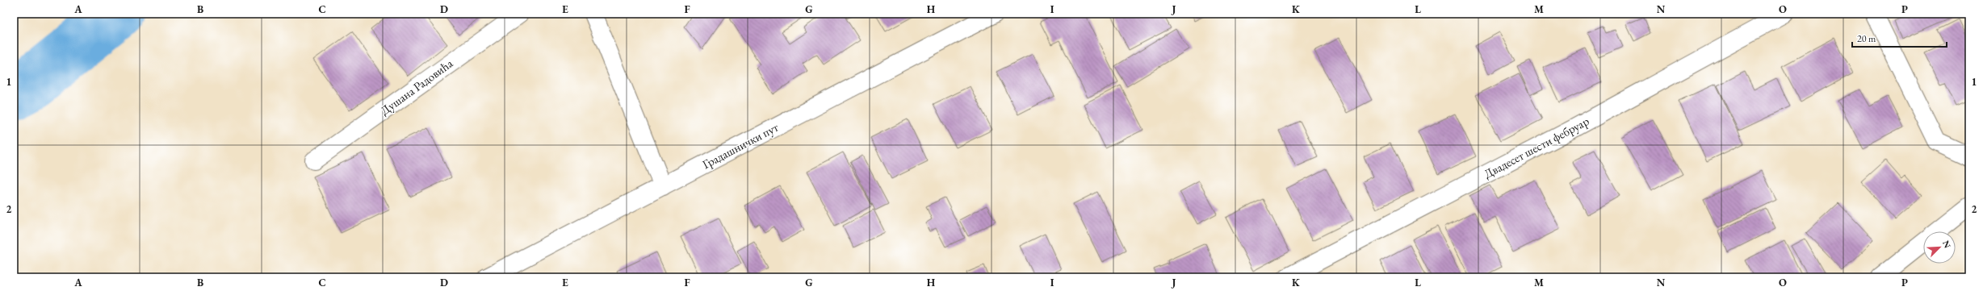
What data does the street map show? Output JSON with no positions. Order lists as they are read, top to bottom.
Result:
{
  "streets": {
    "street": ["Душана Радовића", "Градашнички пут", "Двадесет шести фебруар"]
  },
  "scale_bar": "20 m",
  "north": "top right",
  "grid": {
    "columns": [
      "A",
      "B",
      "C",
      "D",
      "E",
      "F",
      "G",
      "H",
      "I",
      "J",
      "K",
      "L",
      "M",
      "N",
      "O",
      "P"
    ],
    "rows": ["1", "2"]
  }
}
